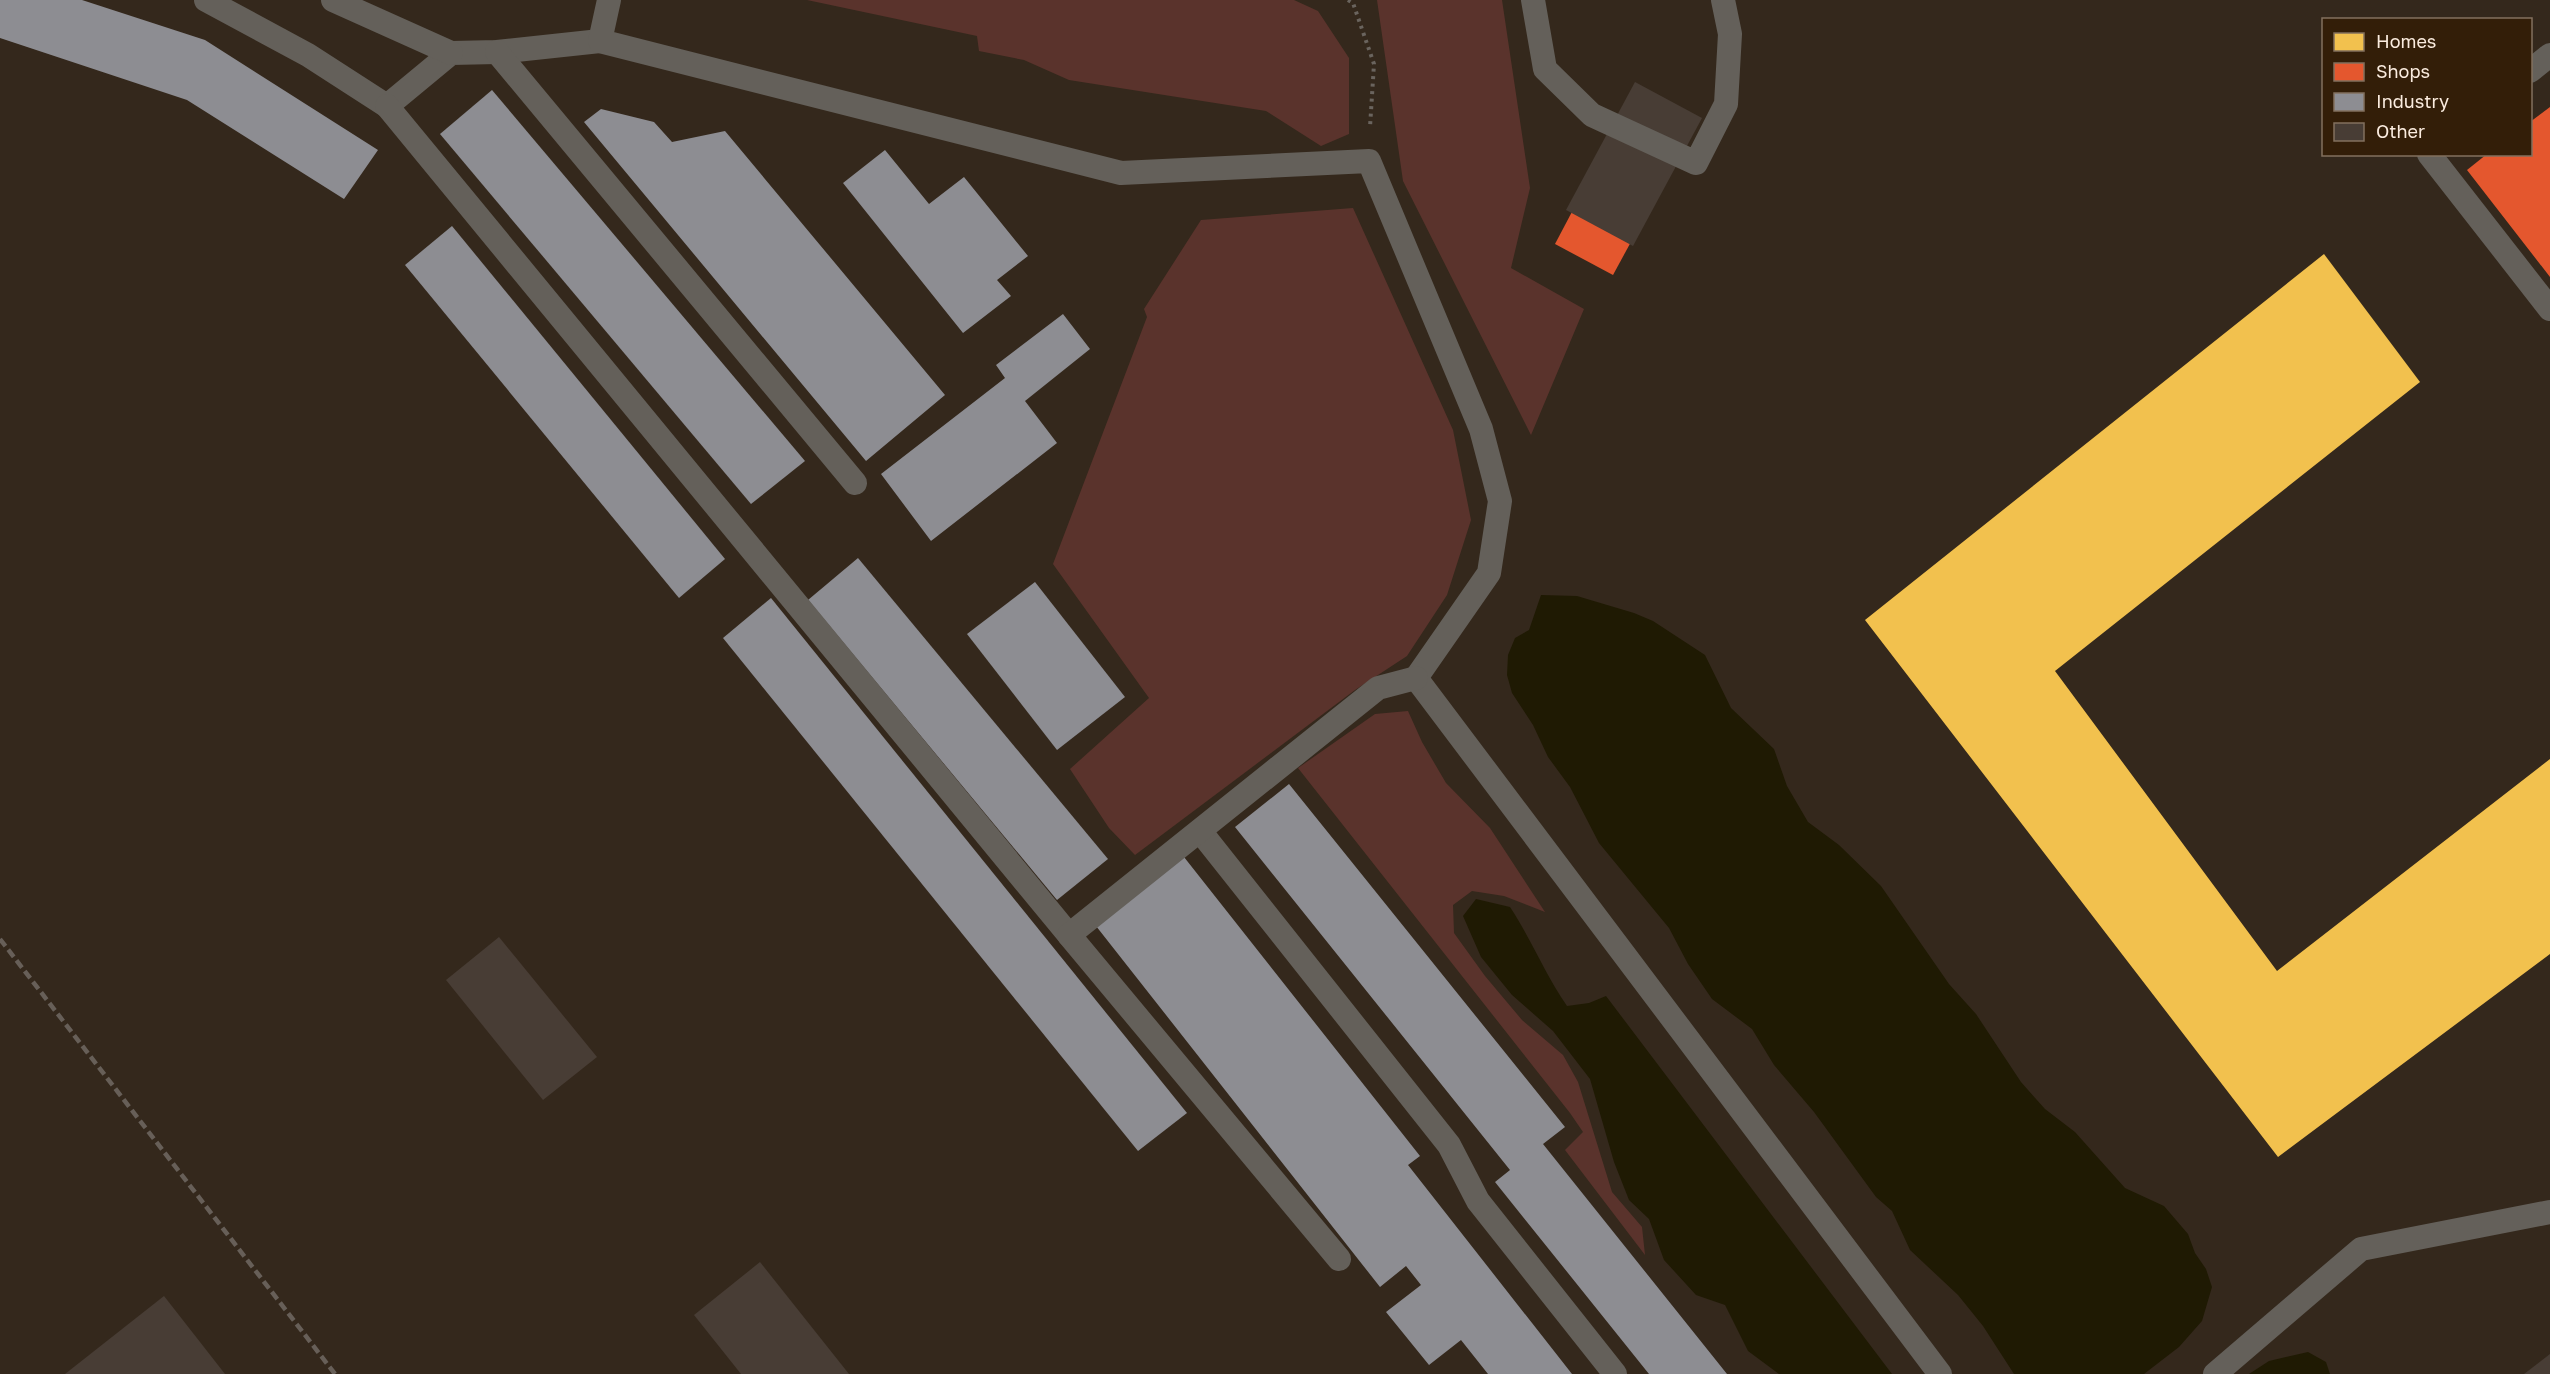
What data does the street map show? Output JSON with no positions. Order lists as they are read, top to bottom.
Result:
{
  "legend": [
    "Homes",
    "Shops",
    "Industry",
    "Other"
  ]
}
